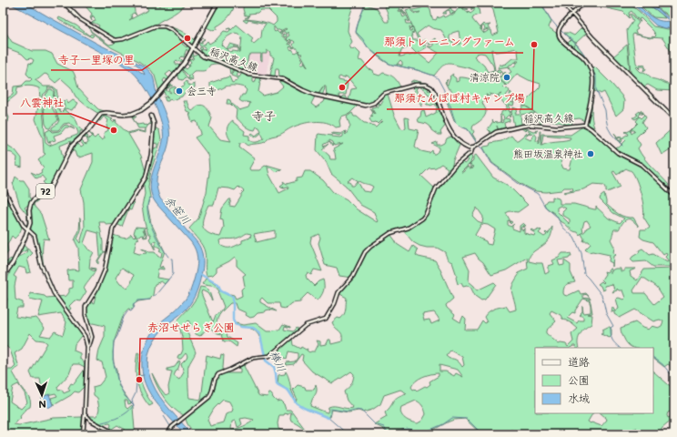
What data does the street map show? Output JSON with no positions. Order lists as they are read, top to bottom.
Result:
{
  "streets": {
    "main road": ["72"],
    "street": ["稲沢高久線"]
  },
  "crossings": [
    ["稲沢高久線", "72"]
  ],
  "districts": ["寺子"],
  "water": ["余笹川", "棒川"],
  "places": [
    "寺子一里塚の里",
    "那須たんぽぽ村キャンプ場",
    "清涼院",
    "那須トレーニングファーム",
    "会三寺",
    "八雲神社",
    "熊田坂温泉神社",
    "赤沼せせらぎ公園"
  ],
  "legend": ["道路", "公園", "水域"],
  "north": "bottom"
}
